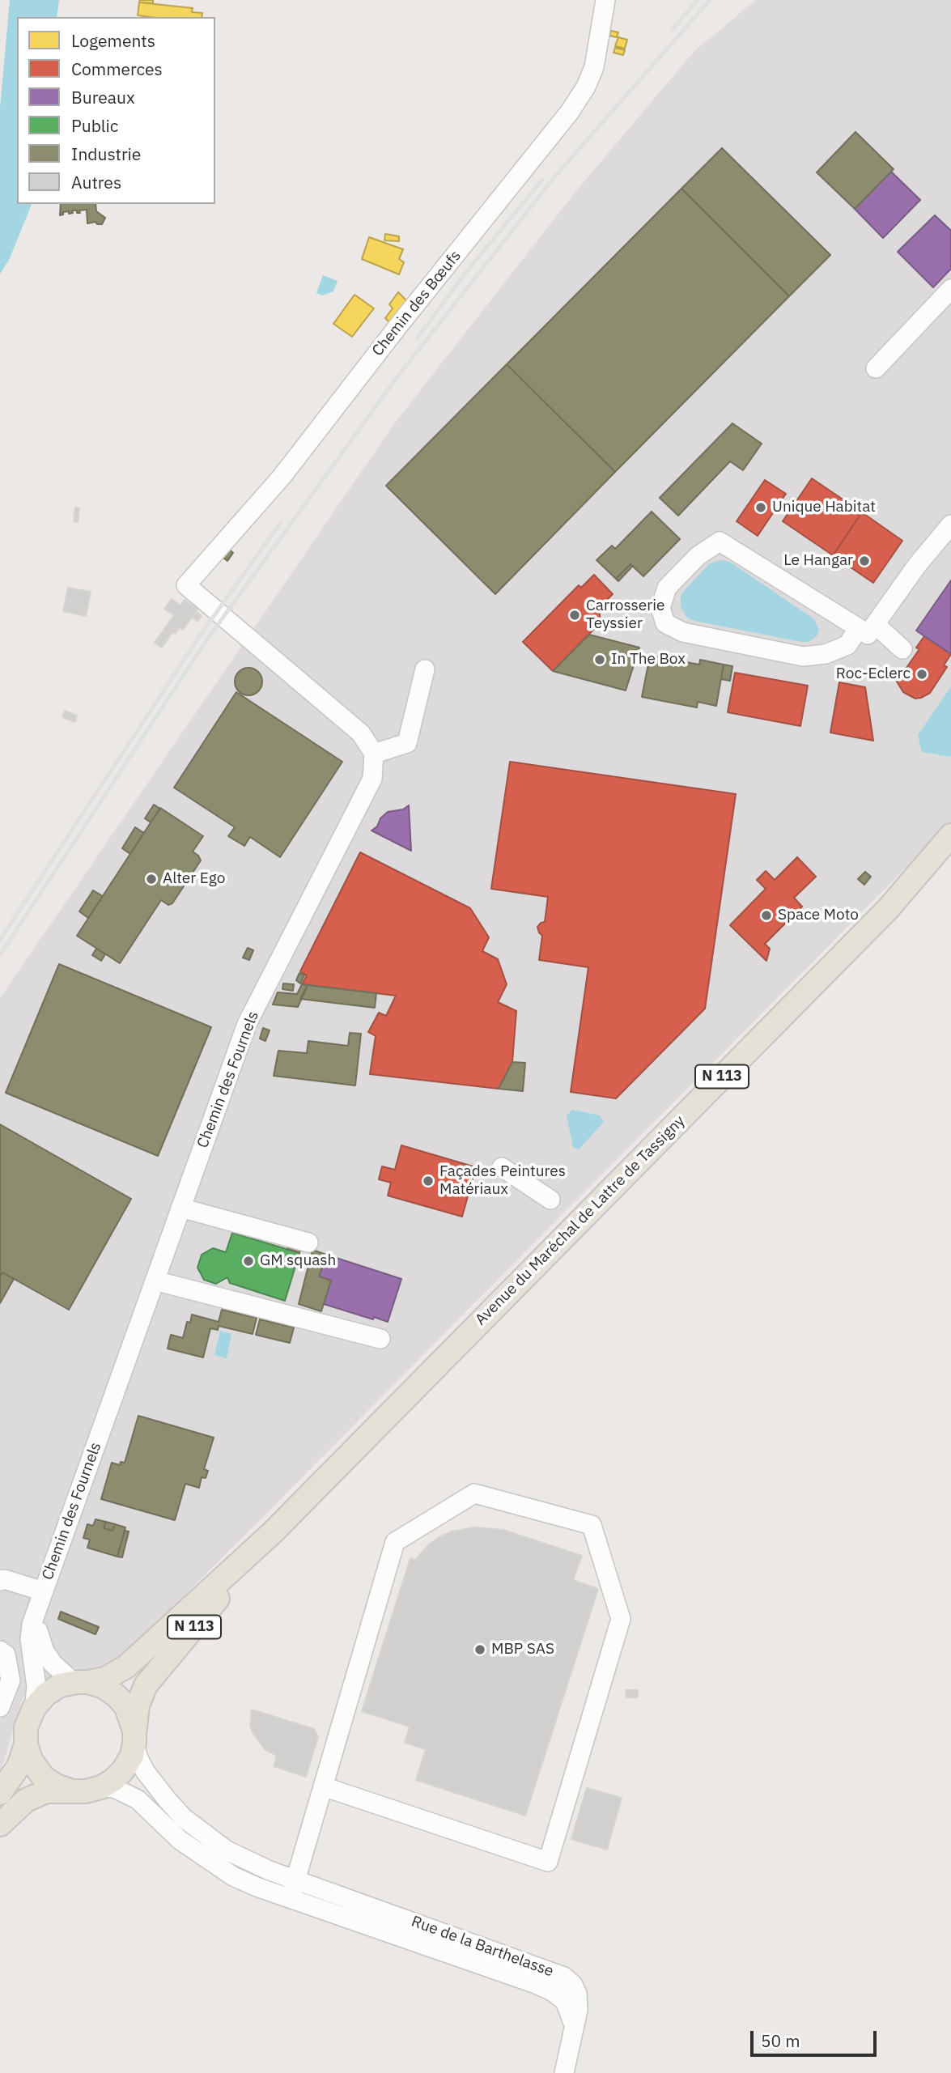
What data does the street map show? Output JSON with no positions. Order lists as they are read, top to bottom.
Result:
{
  "streets": {
    "main road": ["N 113", "Avenue du Maréchal de Lattre de Tassigny"],
    "street": ["Chemin des Bœufs", "Chemin des Fournels", "Rue de la Barthelasse"]
  },
  "crossings": [
    ["Chemin des Bœufs", "Chemin des Fournels"],
    ["Chemin des Fournels", "Avenue du Maréchal de Lattre de Tassigny"],
    ["Chemin des Fournels", "Rue de la Barthelasse"],
    ["Avenue du Maréchal de Lattre de Tassigny", "Rue de la Barthelasse"]
  ],
  "places": [
    "Unique Habitat",
    "Le Hangar",
    "Carrosserie Teyssier",
    "In The Box",
    "Roc-Eclerc",
    "Alter Ego",
    "Space Moto",
    "Façades Peintures Matériaux",
    "GM squash",
    "MBP SAS"
  ],
  "legend": [
    "Logements",
    "Commerces",
    "Bureaux",
    "Public",
    "Industrie",
    "Autres"
  ],
  "scale_bar": "50 m"
}
